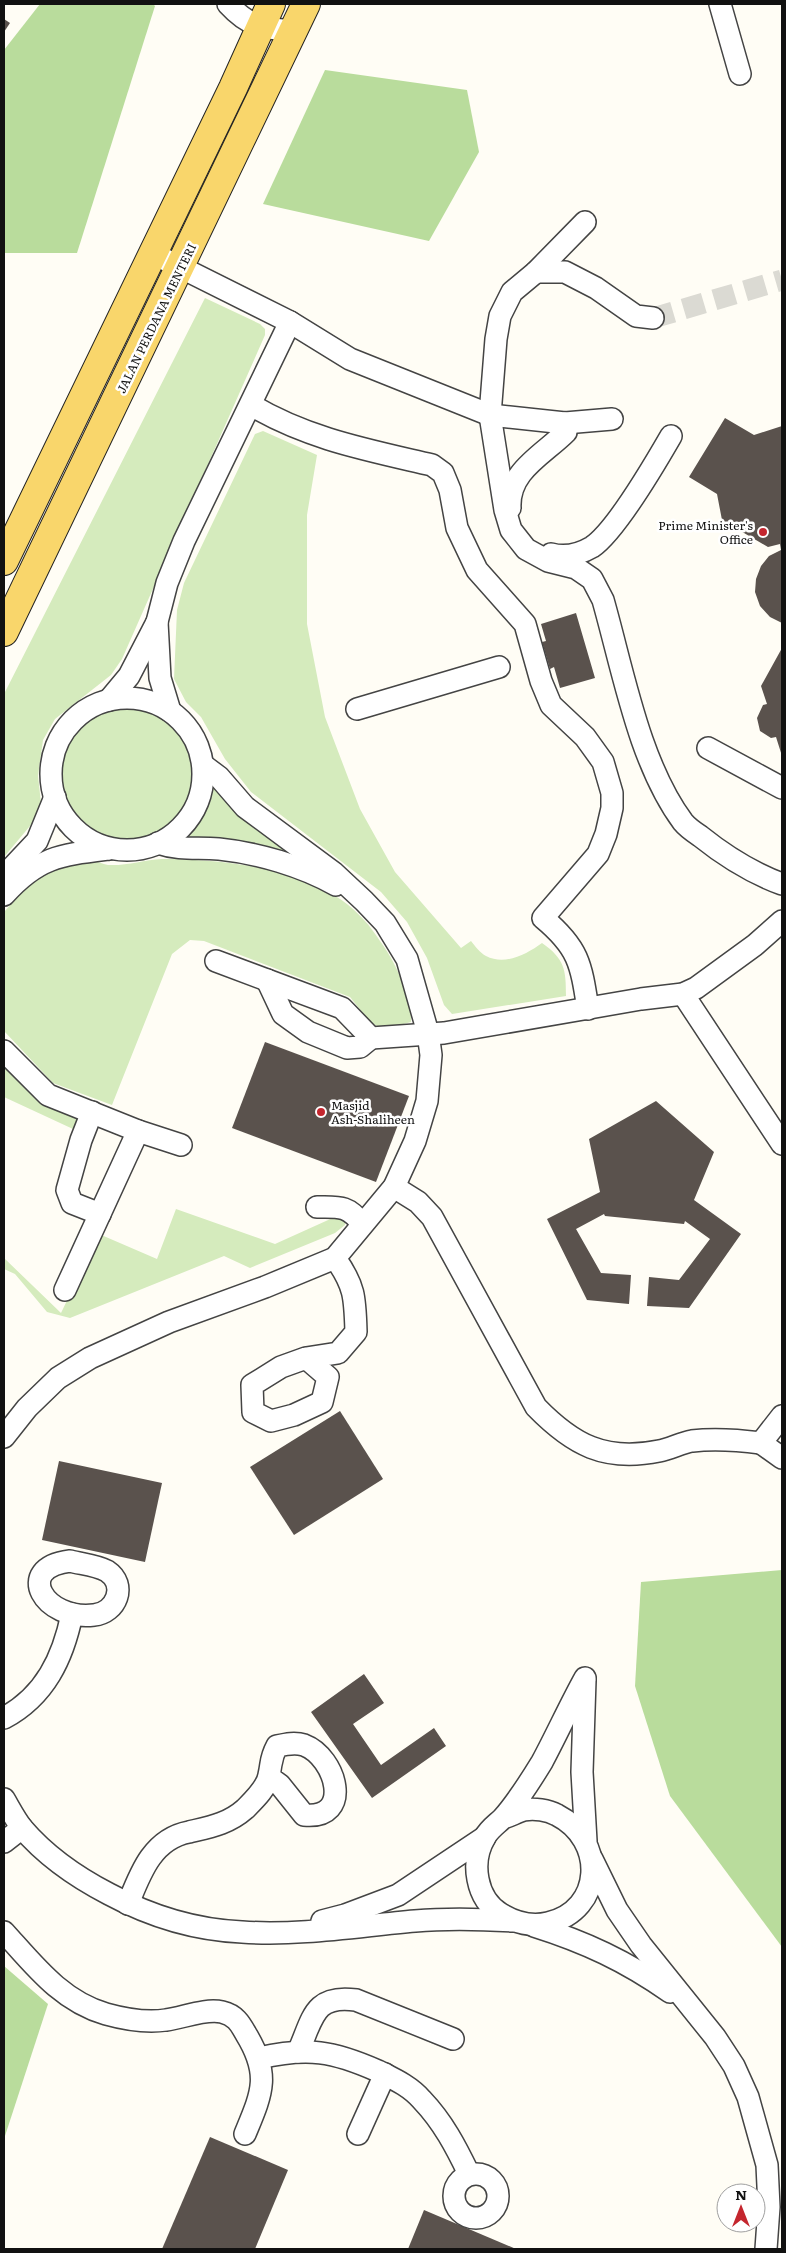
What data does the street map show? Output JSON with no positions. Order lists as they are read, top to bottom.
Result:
{
  "streets": {
    "main road": ["JALAN PERDANA MENTERI"]
  },
  "places": ["Prime Minister's Office", "Masjid Ash-Shaliheen"],
  "north": "top"
}
